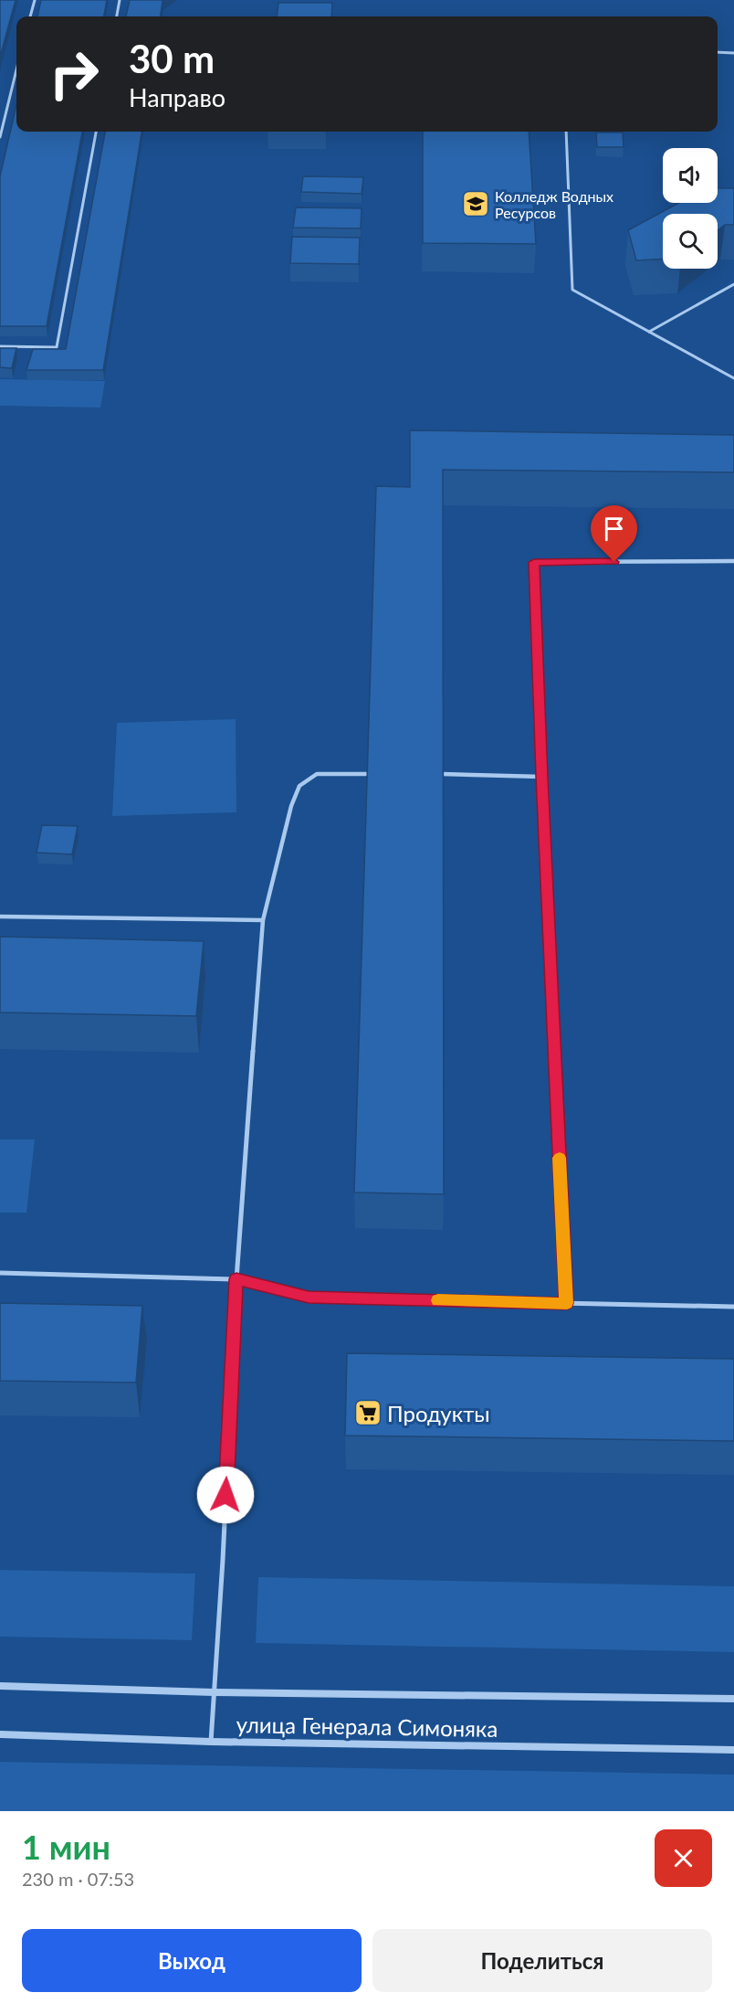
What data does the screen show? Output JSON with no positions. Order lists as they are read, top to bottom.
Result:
{
  "streets": {
    "street": ["улица Генерала Симоняка"]
  },
  "places": {
    "school or university": ["Колледж Водных Ресурсов"],
    "supermarket": ["Продукты"]
  },
  "page": {
    "turn": ["30 m", "Направо"],
    "heading": ["1 мин", "230 m · 07:53"],
    "buttons": ["Выход", "Поделиться"]
  }
}
